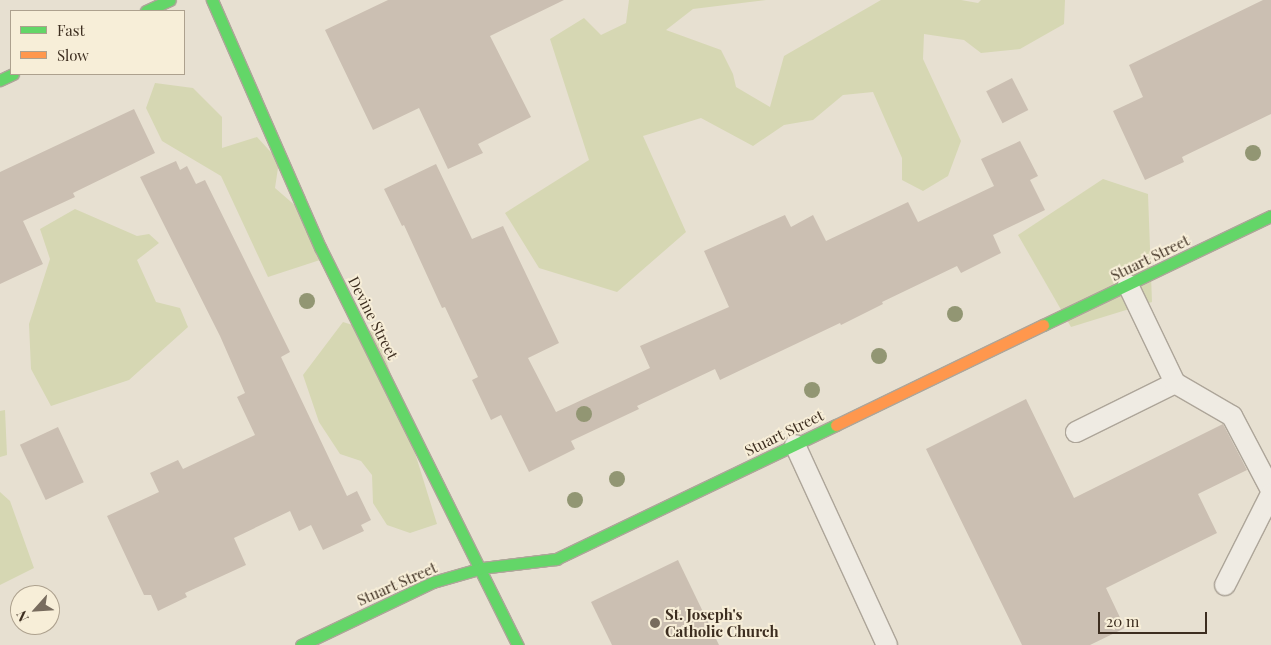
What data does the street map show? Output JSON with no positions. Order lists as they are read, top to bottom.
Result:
{
  "streets": {
    "street": ["Stuart Street", "Devine Street"]
  },
  "crossings": [
    ["Stuart Street", "Devine Street"]
  ],
  "places": ["St. Joseph's Catholic Church"],
  "legend": ["Fast", "Slow"],
  "scale_bar": "20 m",
  "north": "bottom left"
}
